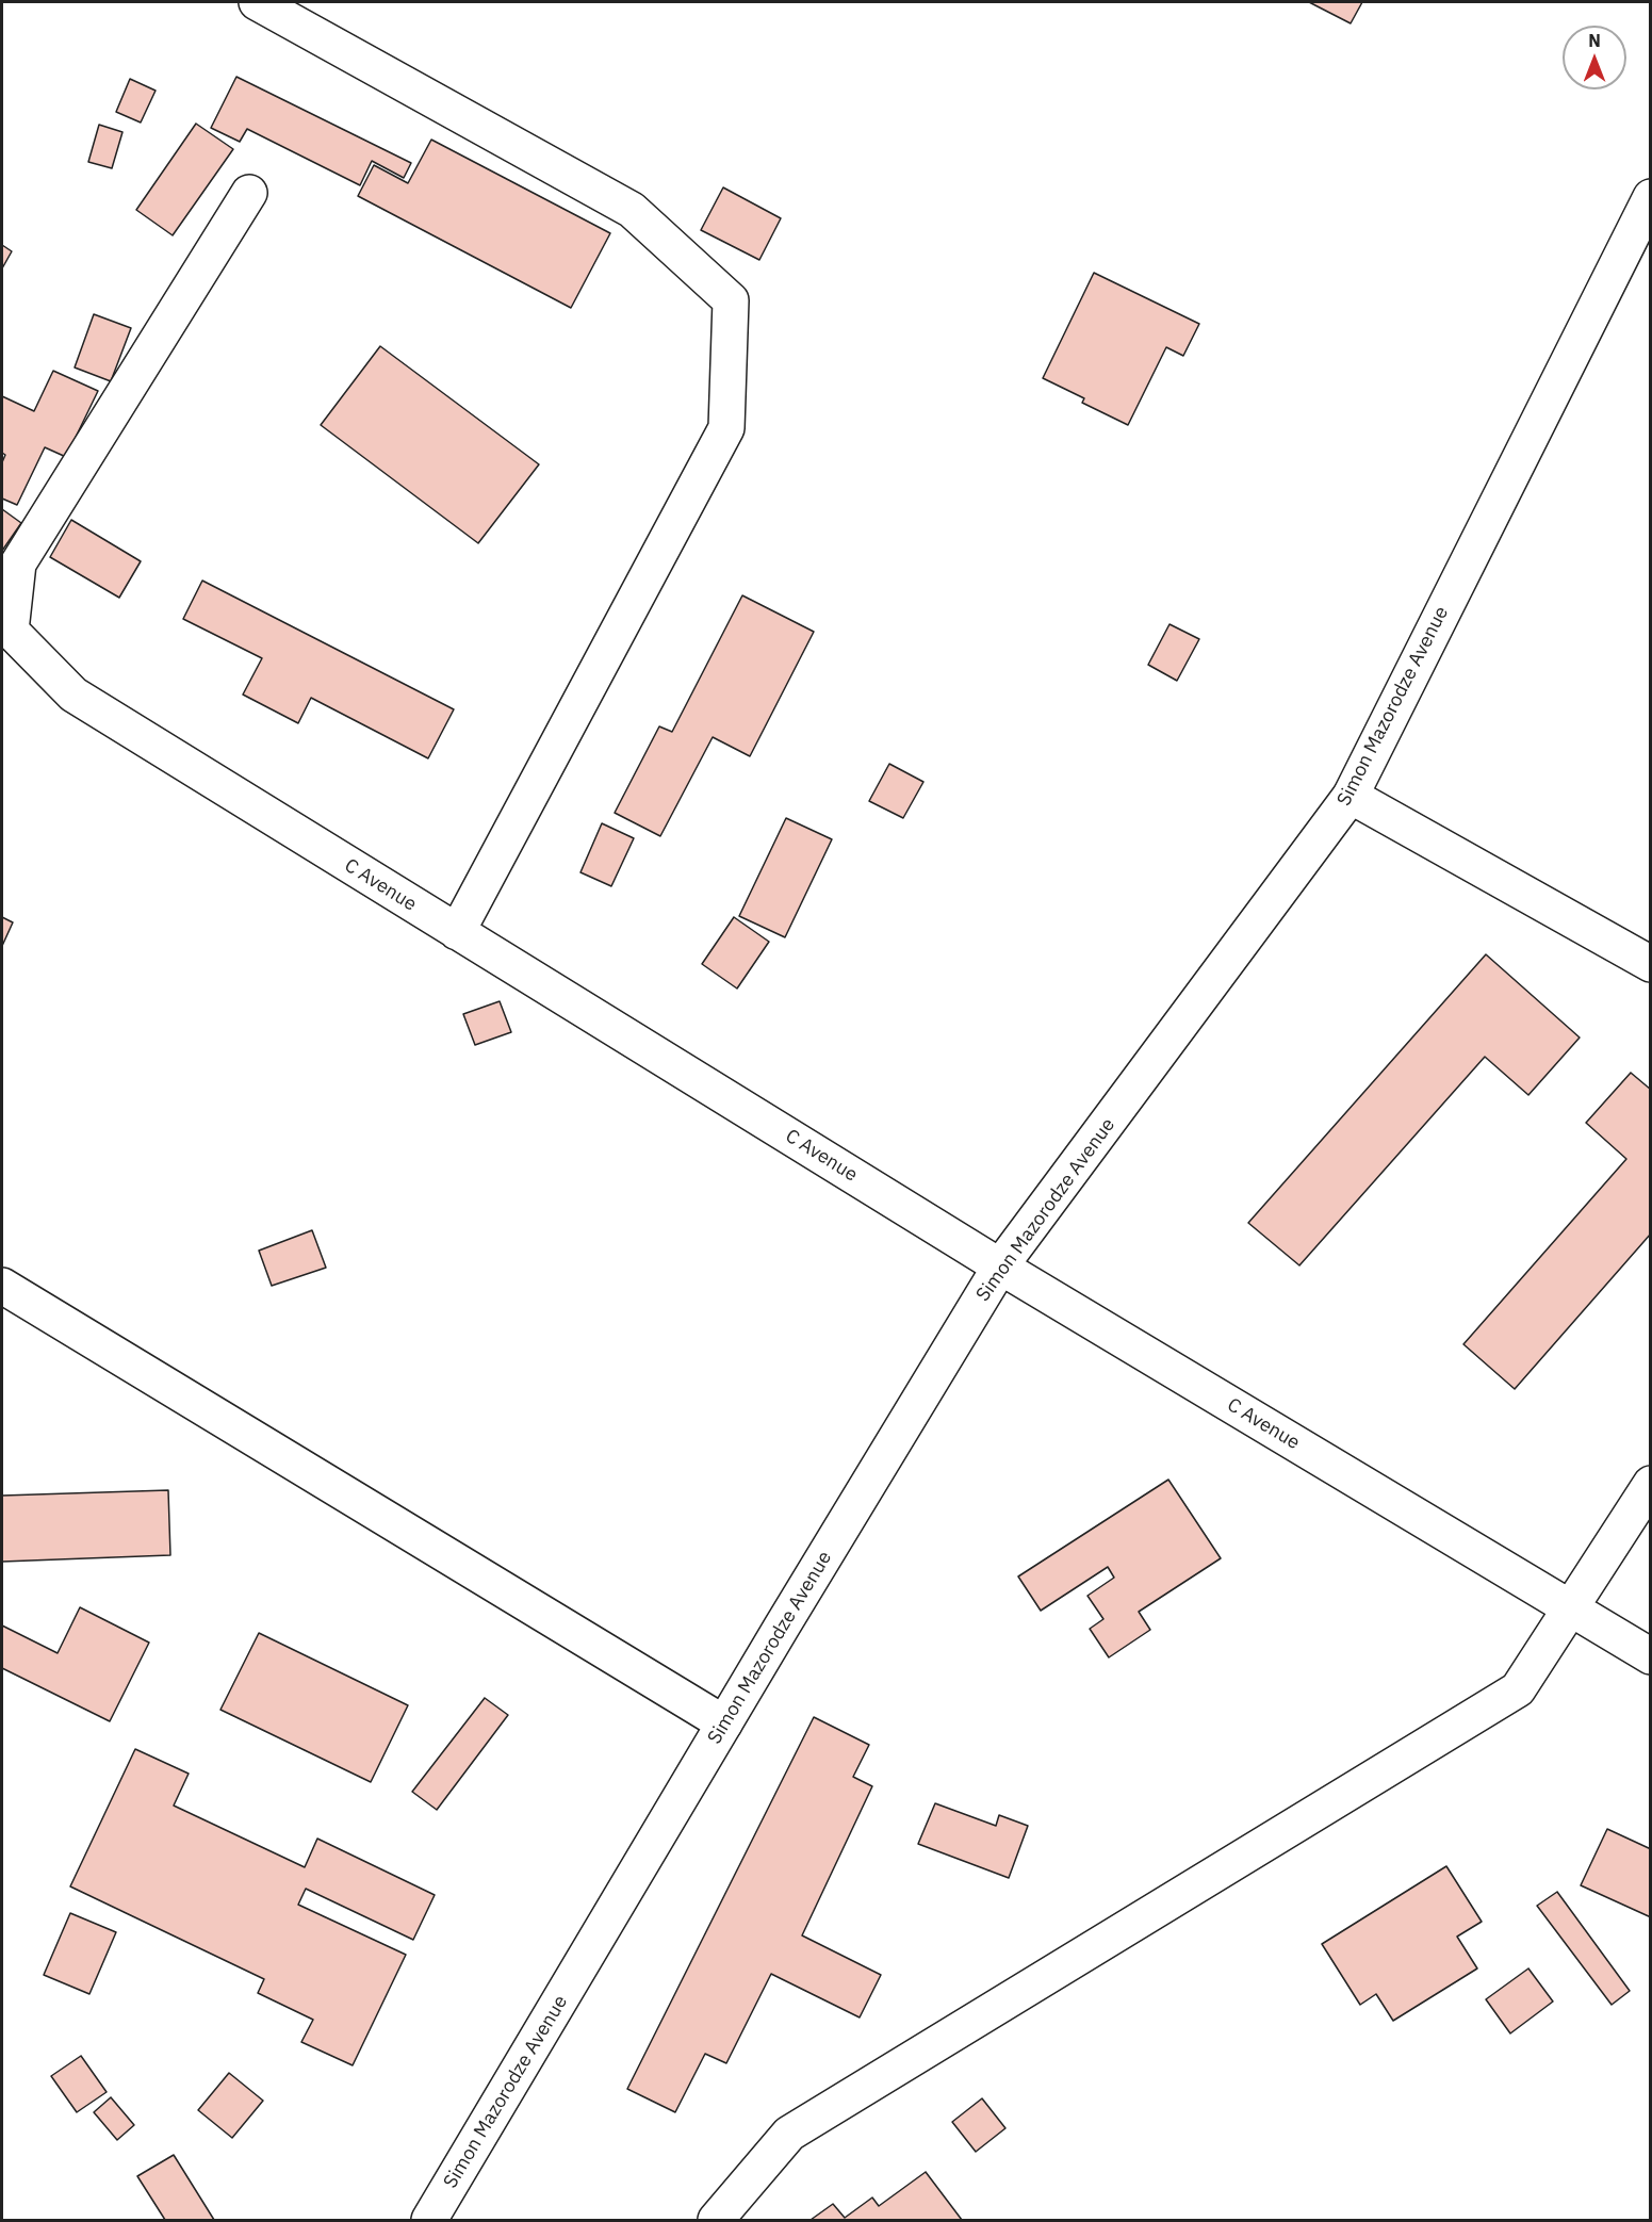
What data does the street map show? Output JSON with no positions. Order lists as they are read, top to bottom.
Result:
{
  "streets": {
    "street": ["Simon Mazorodze Avenue", "C Avenue"]
  },
  "crossings": [
    ["Simon Mazorodze Avenue", "C Avenue"]
  ],
  "north": "top"
}
